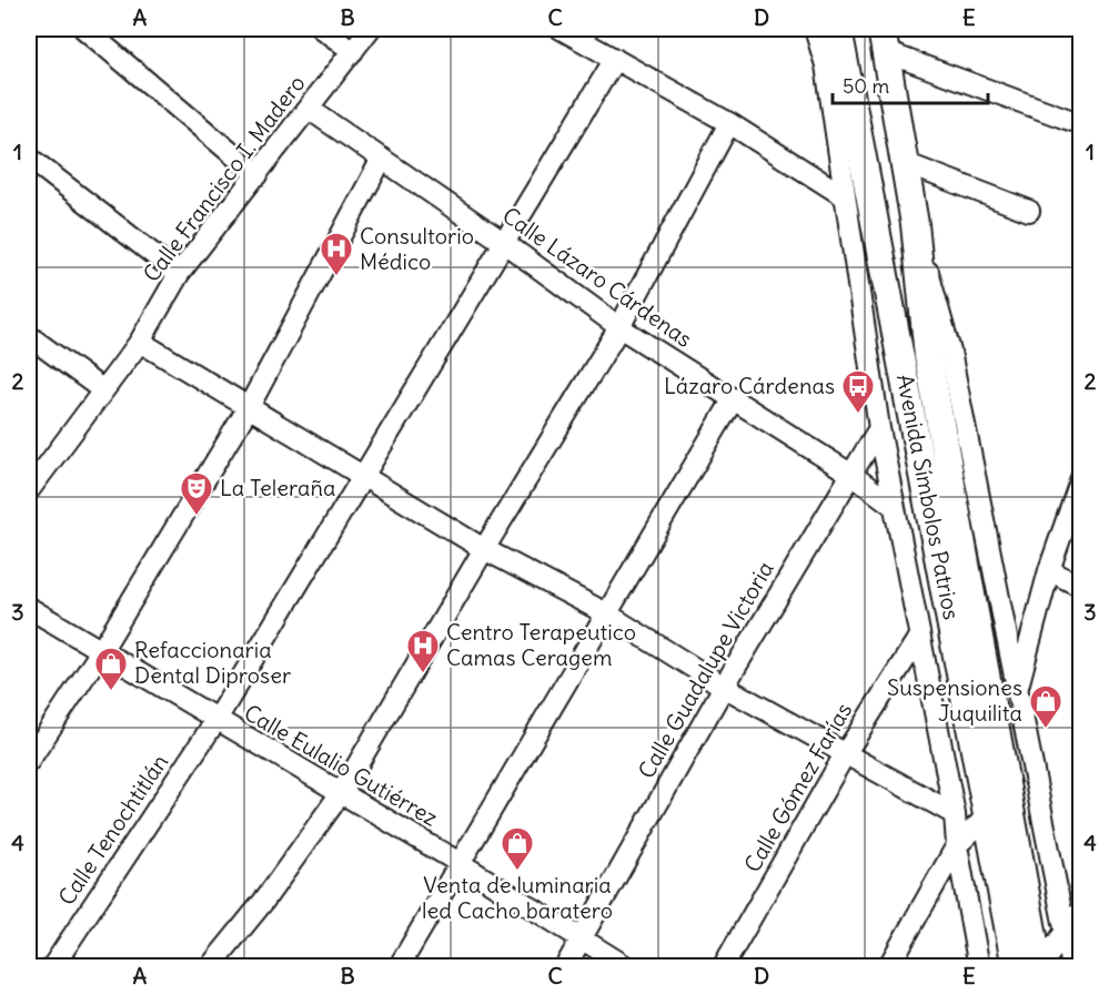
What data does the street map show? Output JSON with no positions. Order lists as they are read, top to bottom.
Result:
{
  "streets": {
    "main road": ["Avenida Símbolos Patrios"],
    "street": [
      "Calle Francisco I. Madero",
      "Calle Lázaro Cárdenas",
      "Calle Guadalupe Victoria",
      "Calle Eulalio Gutiérrez",
      "Calle Gómez Farías",
      "Calle Tenochtitlán"
    ]
  },
  "crossings": [
    ["Calle Francisco I. Madero", "Calle Lázaro Cárdenas"],
    ["Calle Lázaro Cárdenas", "Avenida Símbolos Patrios"],
    ["Calle Lázaro Cárdenas", "Calle Guadalupe Victoria"],
    ["Calle Lázaro Cárdenas", "Calle Tenochtitlán"],
    ["Avenida Símbolos Patrios", "Calle Guadalupe Victoria"],
    ["Avenida Símbolos Patrios", "Calle Gómez Farías"],
    ["Calle Guadalupe Victoria", "Calle Eulalio Gutiérrez"],
    ["Calle Eulalio Gutiérrez", "Calle Tenochtitlán"]
  ],
  "places": {
    "hospital": ["Consultorio Médico", "Centro Terapeutico Camas Ceragem"],
    "bus stop": ["Lázaro Cárdenas"],
    "theatre": ["La Teleraña"],
    "shop": ["Refaccionaria Dental Diproser", "Suspensiones Juquilita", "Venta de luminaria led Cacho baratero"]
  },
  "scale_bar": "50 m",
  "grid": {
    "columns": [
      "A",
      "B",
      "C",
      "D",
      "E"
    ],
    "rows": [
      "1",
      "2",
      "3",
      "4"
    ]
  }
}
